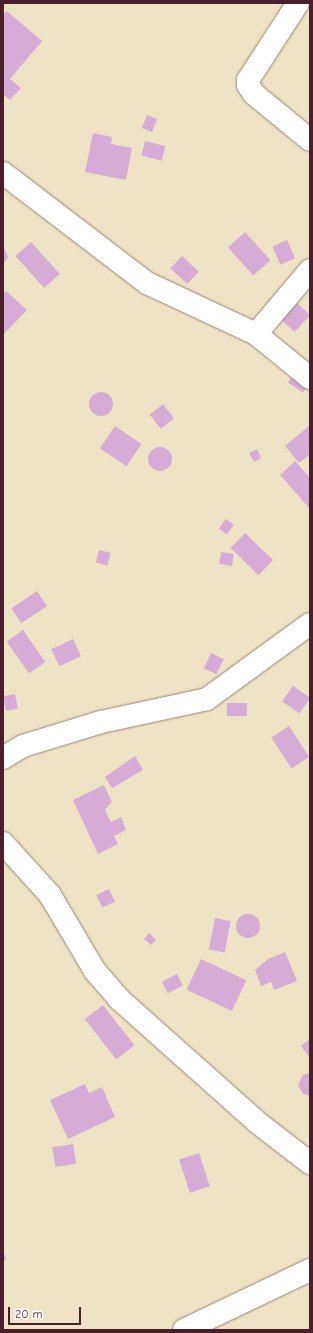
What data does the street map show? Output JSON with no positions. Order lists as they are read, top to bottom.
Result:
{
  "scale_bar": "20 m"
}
